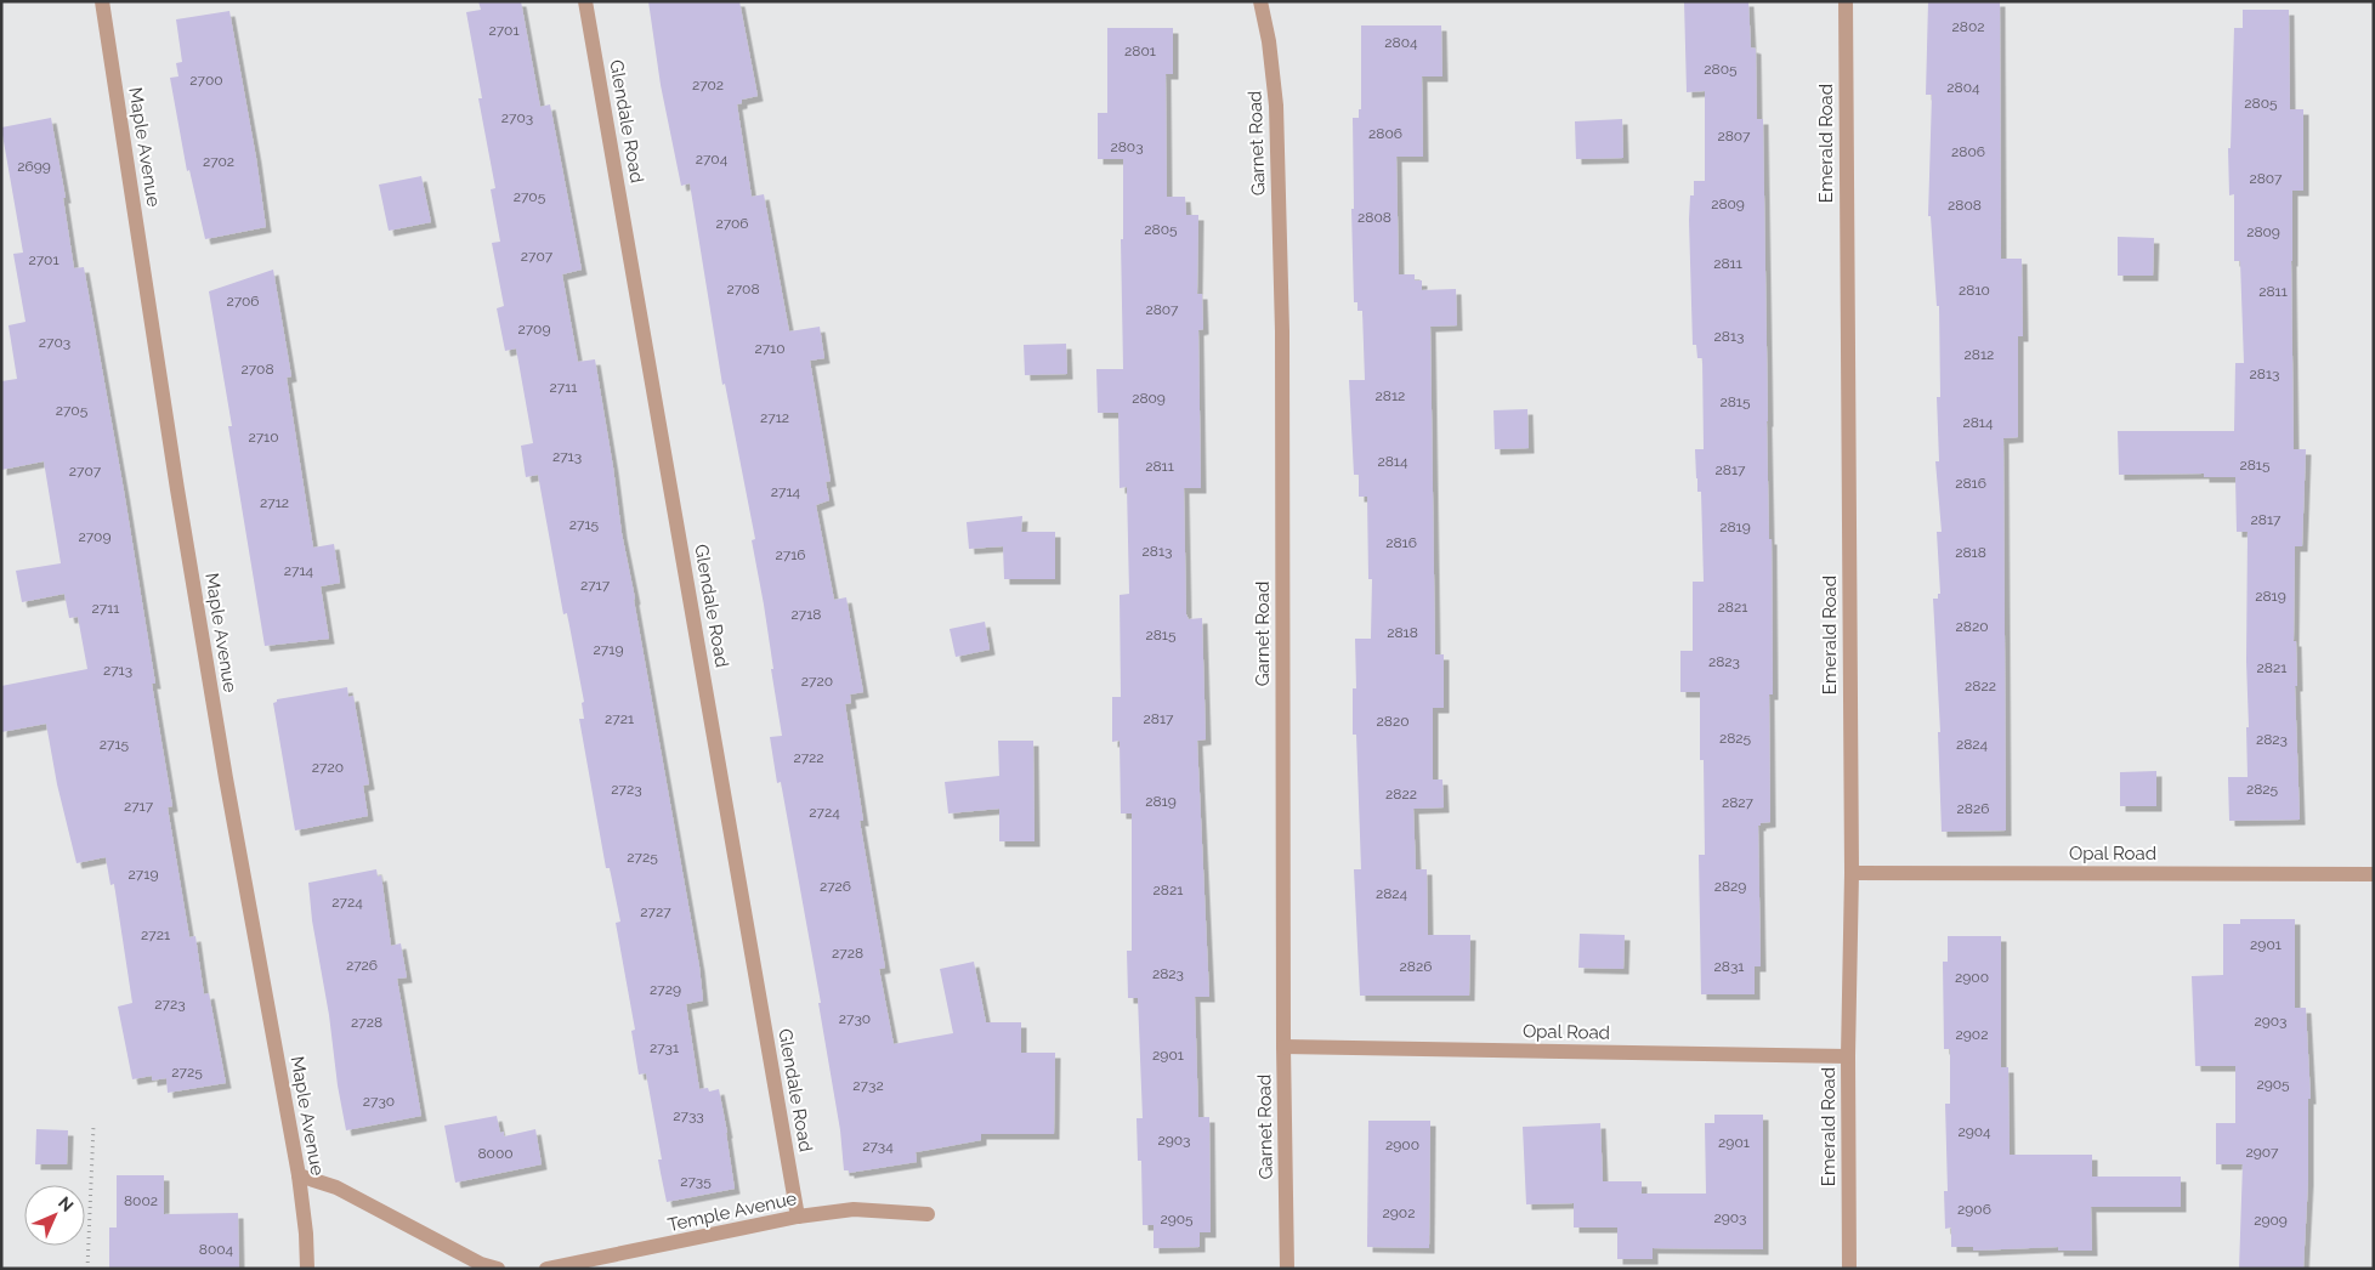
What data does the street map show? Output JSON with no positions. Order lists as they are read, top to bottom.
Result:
{
  "streets": {
    "street": [
      "Glendale Road",
      "Garnet Road",
      "Emerald Road",
      "Maple Avenue",
      "Opal Road",
      "Temple Avenue"
    ]
  },
  "crossings": [
    ["Glendale Road", "Temple Avenue"],
    ["Garnet Road", "Opal Road"],
    ["Emerald Road", "Opal Road"]
  ],
  "house_numbers": [
    "2802",
    "2701",
    "2804",
    "2801",
    "2805",
    "2700",
    "2702",
    "2804",
    "2805",
    "2703",
    "2806",
    "2807",
    "2803",
    "2806",
    "2704",
    "2702",
    "2699",
    "2807",
    "2705",
    "2809",
    "2808",
    "2808",
    "2706",
    "2805",
    "2809",
    "2707",
    "2701",
    "2811",
    "2708",
    "2810",
    "2811",
    "2706",
    "2807",
    "2709",
    "2813",
    "2703",
    "2710",
    "2812",
    "2708",
    "2813",
    "2711",
    "2812",
    "2809",
    "2815",
    "2705",
    "2712",
    "2814",
    "2710",
    "2713",
    "2814",
    "2815",
    "2811",
    "2817",
    "2707",
    "2816",
    "2714",
    "2712",
    "2817",
    "2715",
    "2819",
    "2709",
    "2816",
    "2813",
    "2818",
    "2716",
    "2714",
    "2717",
    "2819",
    "2821",
    "2711",
    "2718",
    "2820",
    "2818",
    "2815",
    "2719",
    "2823",
    "2821",
    "2713",
    "2720",
    "2822",
    "2721",
    "2817",
    "2820",
    "2825",
    "2823",
    "2715",
    "2824",
    "2722",
    "2720",
    "2723",
    "2825",
    "2822",
    "2819",
    "2827",
    "2717",
    "2826",
    "2724",
    "2725",
    "2719",
    "2726",
    "2829",
    "2821",
    "2824",
    "2724",
    "2727",
    "2721",
    "2901",
    "2728",
    "2726",
    "2826",
    "2831",
    "2823",
    "2900",
    "2729",
    "2723",
    "2730",
    "2903",
    "2728",
    "2902",
    "2731",
    "2901",
    "2725",
    "2905",
    "2732",
    "2730",
    "2733",
    "2904",
    "2903",
    "2901",
    "2900",
    "2734",
    "2907",
    "8000",
    "2735",
    "8002",
    "2906",
    "2902",
    "2903",
    "2905",
    "2909",
    "8004"
  ],
  "north": "top right"
}
